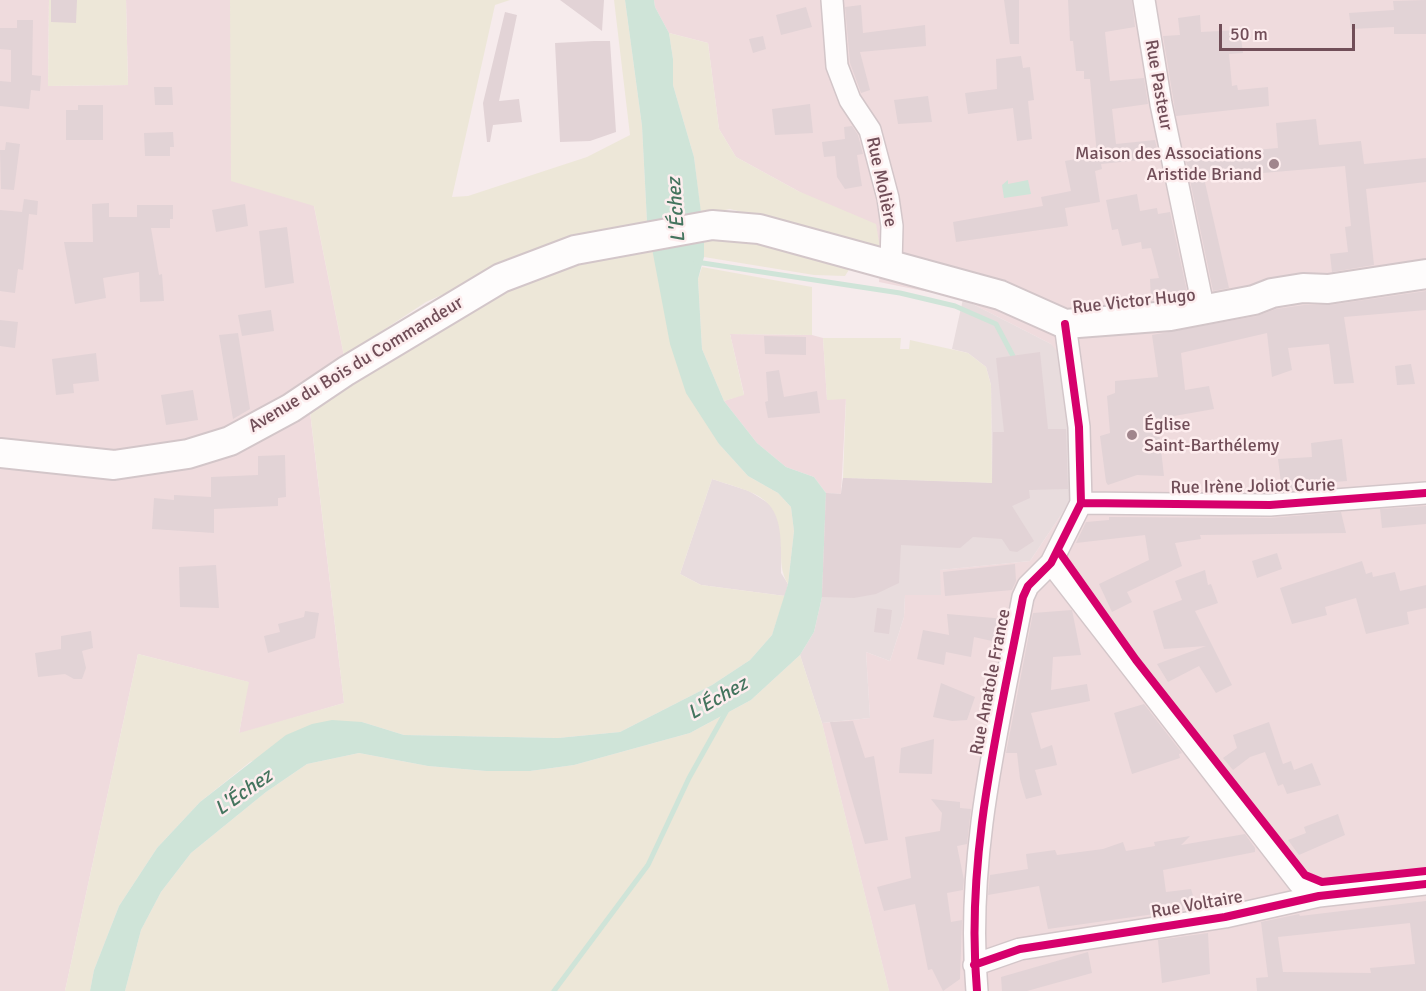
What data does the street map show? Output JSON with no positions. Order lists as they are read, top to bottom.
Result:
{
  "streets": {
    "main road": ["Rue Victor Hugo", "Avenue du Bois du Commandeur"],
    "street": [
      "Rue Pasteur",
      "Rue Molière",
      "Rue Irène Joliot Curie",
      "Rue Anatole France",
      "Rue Voltaire"
    ]
  },
  "crossings": [
    ["Rue Pasteur", "Rue Victor Hugo"],
    ["Rue Molière", "Rue Victor Hugo"],
    ["Rue Victor Hugo", "Avenue du Bois du Commandeur"],
    ["Rue Victor Hugo", "Rue Anatole France"],
    ["Rue Irène Joliot Curie", "Rue Anatole France"],
    ["Rue Anatole France", "Rue Voltaire"]
  ],
  "water": ["L'Échez"],
  "places": ["Maison des Associations Aristide Briand", "Église Saint-Barthélemy"],
  "scale_bar": "50 m"
}
